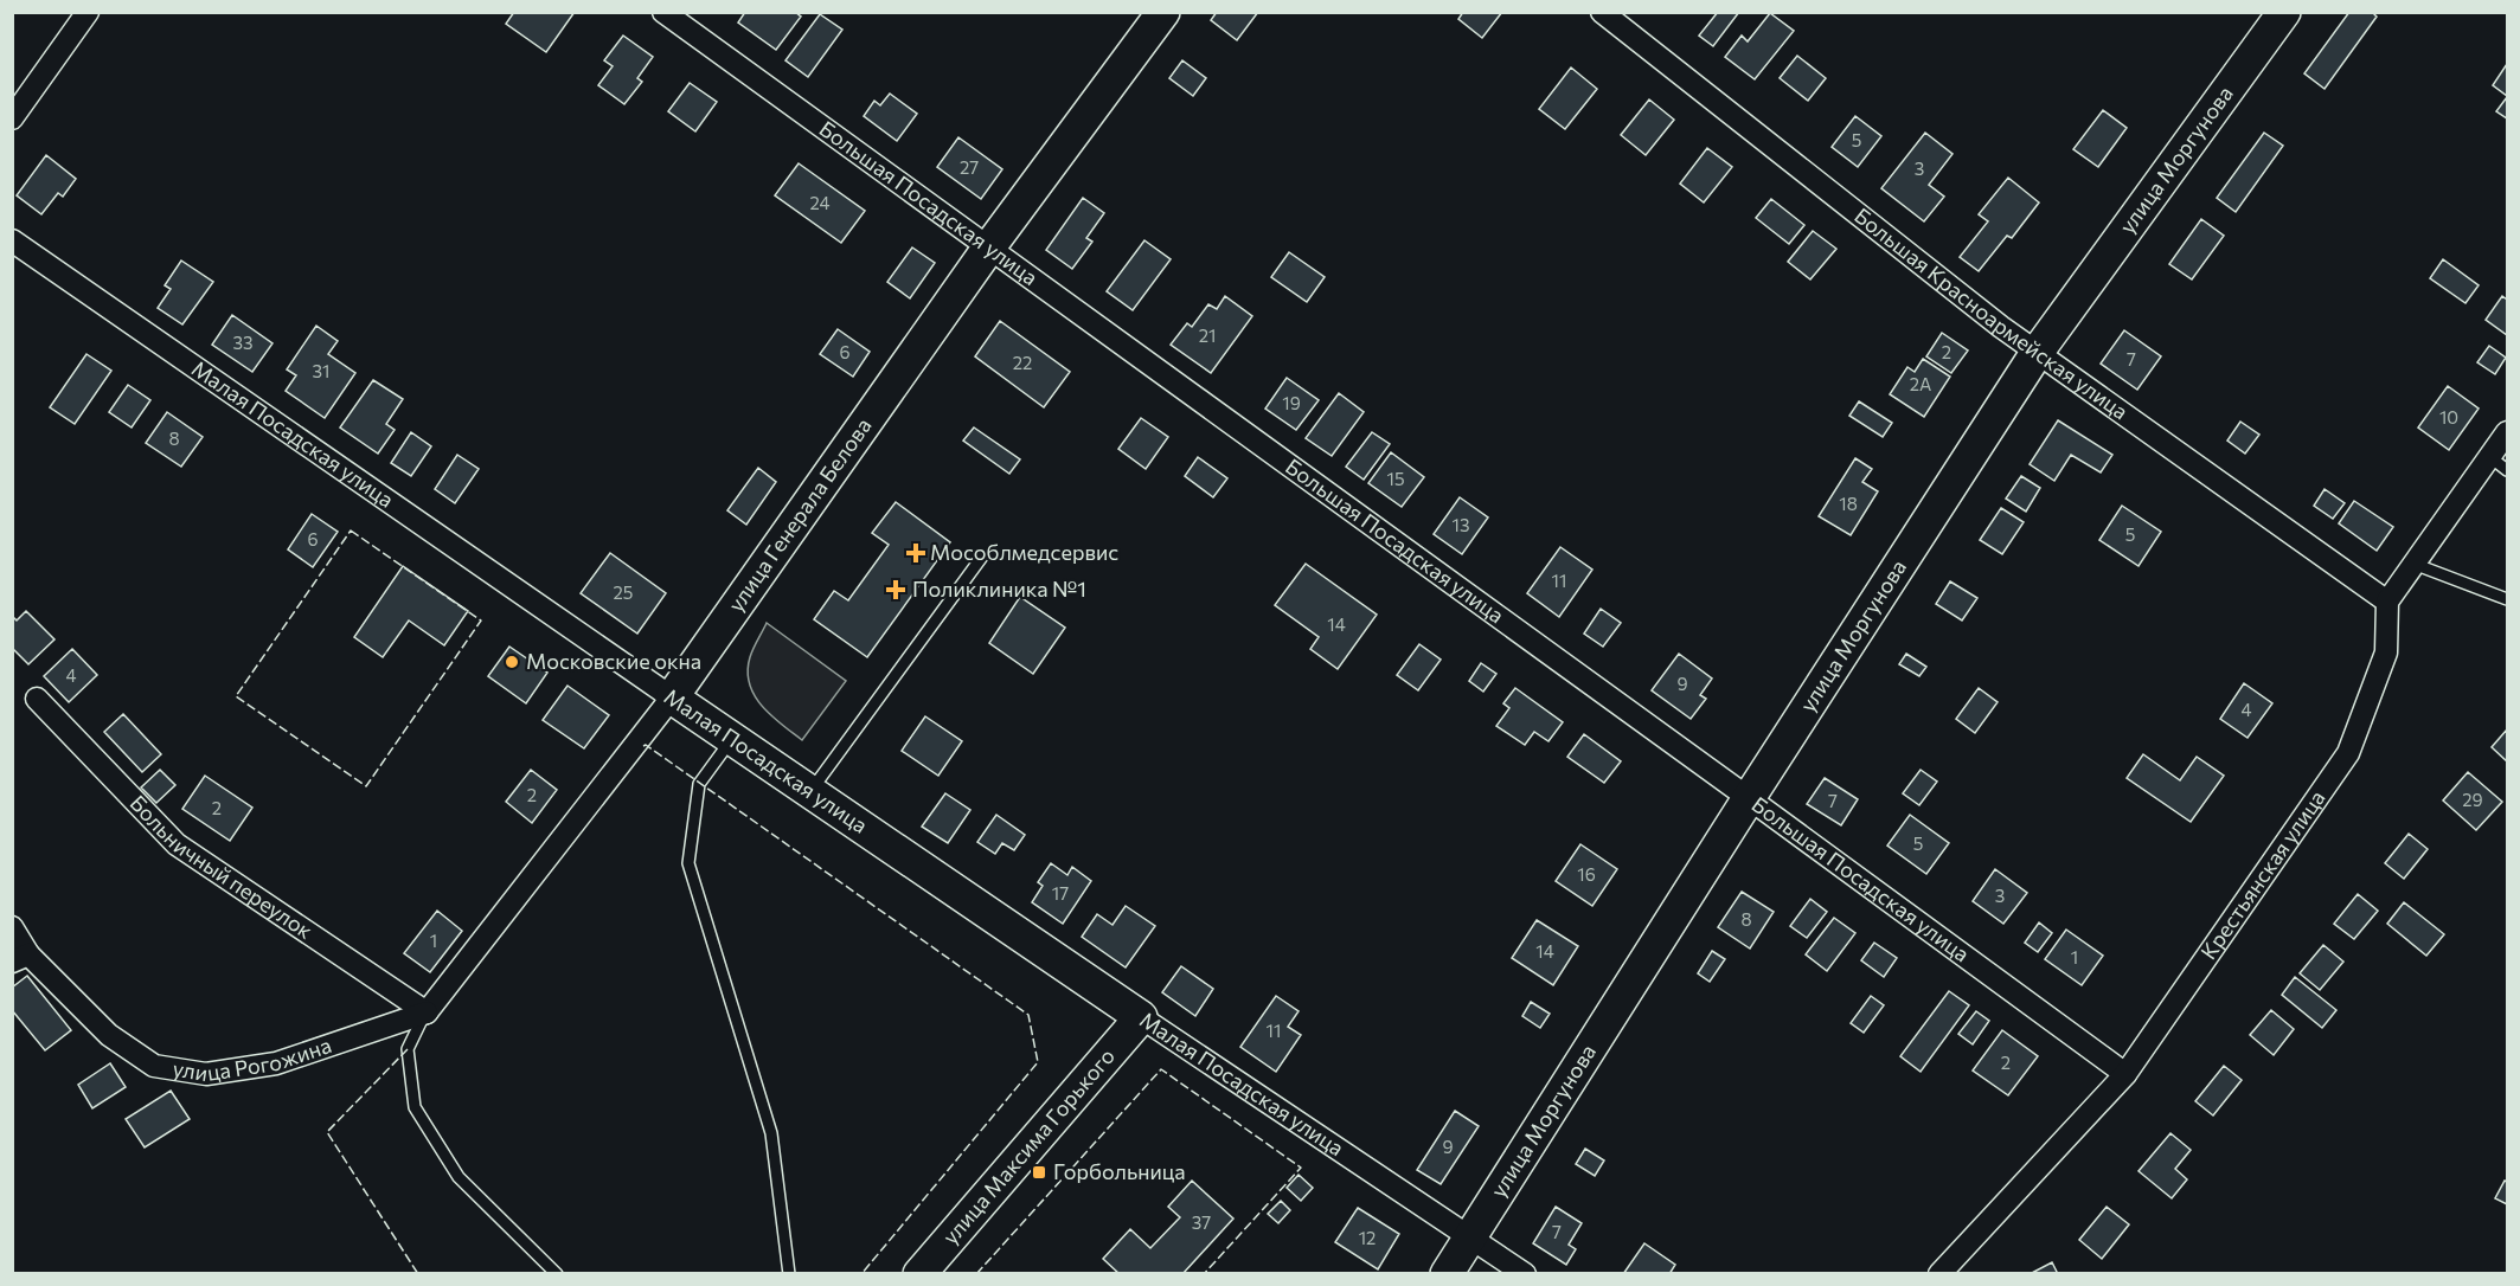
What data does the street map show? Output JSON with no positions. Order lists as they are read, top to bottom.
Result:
{
  "streets": {
    "main road": [
      "улица Моргунова",
      "Малая Посадская улица",
      "улица Генерала Белова",
      "улица Максима Горького"
    ],
    "street": [
      "Большая Посадская улица",
      "Большая Красноармейская улица",
      "Больничный переулок",
      "Крестьянская улица",
      "улица Рогожина"
    ]
  },
  "crossings": [
    ["улица Моргунова", "Большая Посадская улица"],
    ["улица Моргунова", "Большая Красноармейская улица"],
    ["улица Моргунова", "Малая Посадская улица"],
    ["Большая Посадская улица", "улица Генерала Белова"],
    ["Большая Посадская улица", "Крестьянская улица"],
    ["Большая Красноармейская улица", "Крестьянская улица"],
    ["Малая Посадская улица", "улица Генерала Белова"],
    ["Малая Посадская улица", "улица Максима Горького"],
    ["улица Генерала Белова", "Больничный переулок"],
    ["улица Генерала Белова", "улица Рогожина"],
    ["Больничный переулок", "улица Рогожина"]
  ],
  "places": {
    "health": ["Мособлмедсервис", "Поликлиника №1"],
    "other": ["Московские окна"],
    "transit": ["Горбольница"]
  },
  "house_numbers": [
    "5",
    "27",
    "3",
    "24",
    "21",
    "33",
    "6",
    "2",
    "7",
    "22",
    "31",
    "2А",
    "19",
    "10",
    "8",
    "15",
    "18",
    "13",
    "5",
    "6",
    "11",
    "25",
    "14",
    "4",
    "9",
    "4",
    "2",
    "29",
    "7",
    "2",
    "5",
    "16",
    "17",
    "3",
    "8",
    "1",
    "14",
    "1",
    "11",
    "2",
    "9",
    "37",
    "7",
    "12"
  ]
}
